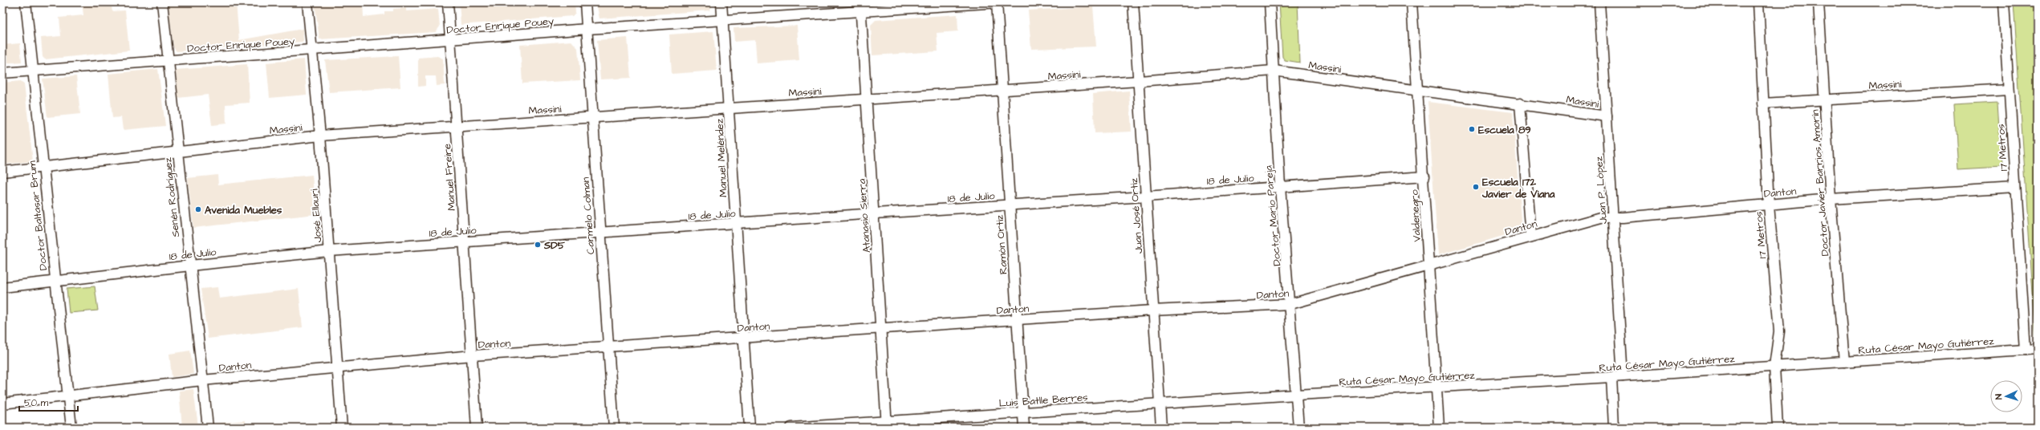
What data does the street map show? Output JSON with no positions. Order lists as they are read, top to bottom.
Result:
{
  "streets": {
    "street": [
      "Doctor Enrique Pouey",
      "Massini",
      "17 Metros",
      "Manuel Meléndez",
      "Manuel Freire",
      "18 de Julio",
      "Doctor Javier Barrios Amorín",
      "Juan P. López",
      "Danton",
      "Senén Rodríguez",
      "Doctor Baltasar Brum",
      "José Ellauri",
      "Carmelo Colman",
      "Atanasio Sierra",
      "Juan José Ortiz",
      "Doctor Mario Pareja",
      "Valdenegro",
      "Ramón Ortiz",
      "Ruta César Mayo Gutiérrez",
      "Luis Batlle Berres"
    ]
  },
  "crossings": [
    ["Doctor Enrique Pouey", "Manuel Meléndez"],
    ["Doctor Enrique Pouey", "Manuel Freire"],
    ["Doctor Enrique Pouey", "Senén Rodríguez"],
    ["Doctor Enrique Pouey", "Doctor Baltasar Brum"],
    ["Doctor Enrique Pouey", "José Ellauri"],
    ["Doctor Enrique Pouey", "Carmelo Colman"],
    ["Doctor Enrique Pouey", "Atanasio Sierra"],
    ["Doctor Enrique Pouey", "Ramón Ortiz"],
    ["Massini", "17 Metros"],
    ["Massini", "Manuel Meléndez"],
    ["Massini", "Manuel Freire"],
    ["Massini", "Doctor Javier Barrios Amorín"],
    ["Massini", "Juan P. López"],
    ["Massini", "Senén Rodríguez"],
    ["Massini", "Doctor Baltasar Brum"],
    ["Massini", "José Ellauri"],
    ["Massini", "Carmelo Colman"],
    ["Massini", "Atanasio Sierra"],
    ["Massini", "Juan José Ortiz"],
    ["Massini", "Doctor Mario Pareja"],
    ["Massini", "Valdenegro"],
    ["Massini", "Ramón Ortiz"],
    ["17 Metros", "Danton"],
    ["17 Metros", "Ruta César Mayo Gutiérrez"],
    ["Manuel Meléndez", "18 de Julio"],
    ["Manuel Meléndez", "Danton"],
    ["Manuel Freire", "18 de Julio"],
    ["Manuel Freire", "Danton"],
    ["18 de Julio", "Senén Rodríguez"],
    ["18 de Julio", "Doctor Baltasar Brum"],
    ["18 de Julio", "José Ellauri"],
    ["18 de Julio", "Carmelo Colman"],
    ["18 de Julio", "Atanasio Sierra"],
    ["18 de Julio", "Juan José Ortiz"],
    ["18 de Julio", "Doctor Mario Pareja"],
    ["18 de Julio", "Valdenegro"],
    ["18 de Julio", "Ramón Ortiz"],
    ["Doctor Javier Barrios Amorín", "Danton"],
    ["Doctor Javier Barrios Amorín", "Ruta César Mayo Gutiérrez"],
    ["Juan P. López", "Danton"],
    ["Juan P. López", "Ruta César Mayo Gutiérrez"],
    ["Danton", "Senén Rodríguez"],
    ["Danton", "Doctor Baltasar Brum"],
    ["Danton", "José Ellauri"],
    ["Danton", "Carmelo Colman"],
    ["Danton", "Atanasio Sierra"],
    ["Danton", "Juan José Ortiz"],
    ["Danton", "Doctor Mario Pareja"],
    ["Danton", "Valdenegro"],
    ["Danton", "Ramón Ortiz"],
    ["Atanasio Sierra", "Luis Batlle Berres"],
    ["Juan José Ortiz", "Luis Batlle Berres"],
    ["Doctor Mario Pareja", "Ruta César Mayo Gutiérrez"],
    ["Doctor Mario Pareja", "Luis Batlle Berres"],
    ["Valdenegro", "Ruta César Mayo Gutiérrez"],
    ["Ramón Ortiz", "Luis Batlle Berres"],
    ["Ruta César Mayo Gutiérrez", "Luis Batlle Berres"]
  ],
  "places": [
    "Escuela 89",
    "Escuela 172 Javier de Viana",
    "Avenida Muebles",
    "SD5"
  ],
  "scale_bar": "50 m",
  "north": "left"
}
